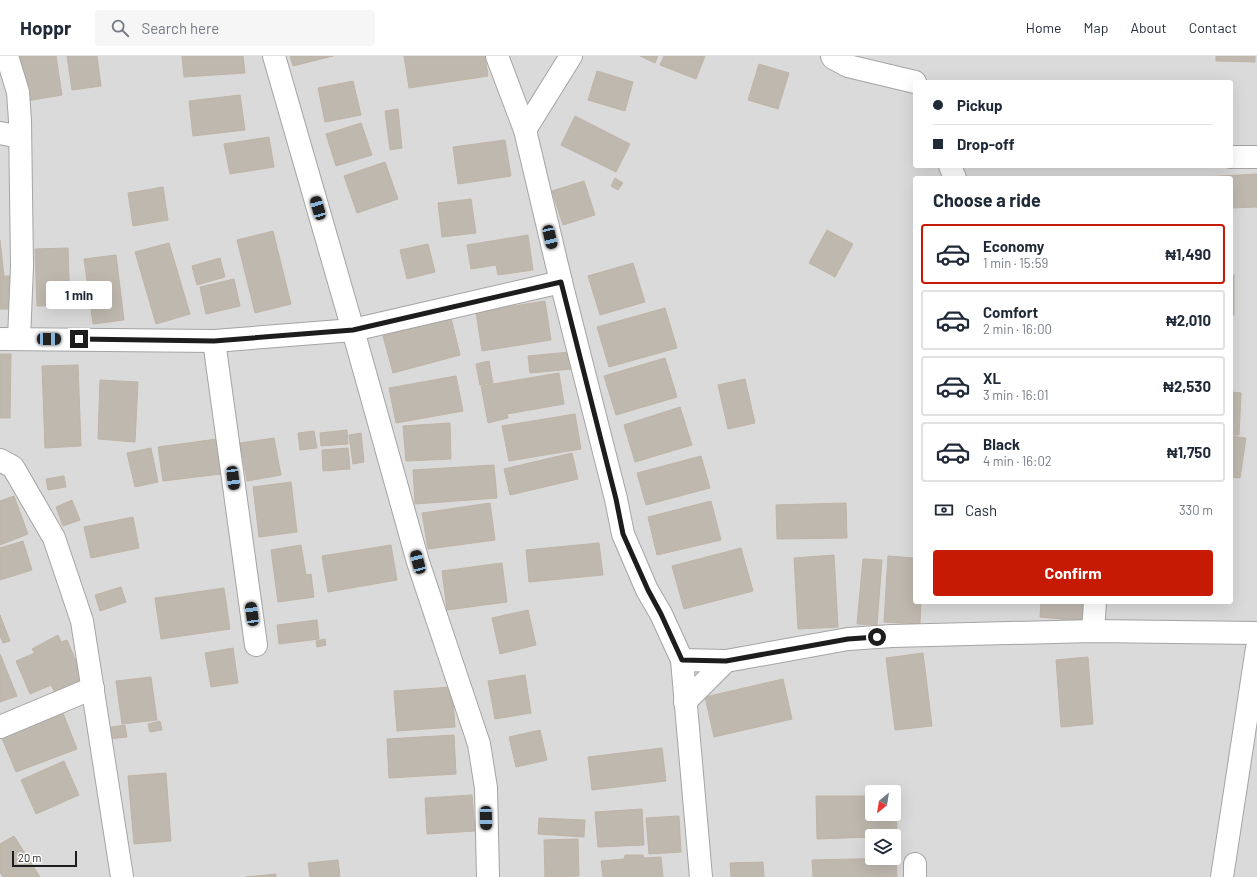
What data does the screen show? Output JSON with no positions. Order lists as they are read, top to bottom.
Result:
{
  "scale_bar": "20 m",
  "north": "bottom left",
  "page": {
    "header": "Hoppr",
    "search": "Search here",
    "nav": [
      "Home",
      "Map",
      "About",
      "Contact"
    ],
    "banner": ["Pickup", "Drop-off"],
    "heading": "Choose a ride",
    "list": [
      {
        "name": "Economy",
        "note": "1 min · 15:59",
        "value": "₦1,490"
      },
      {
        "name": "Comfort",
        "note": "2 min · 16:00",
        "value": "₦2,010"
      },
      {
        "name": "XL",
        "note": "3 min · 16:01",
        "value": "₦2,530"
      },
      {
        "name": "Black",
        "note": "4 min · 16:02",
        "value": "₦1,750"
      }
    ],
    "bubble": "1 min",
    "pay": ["Cash", "330 m"],
    "buttons": "Confirm",
    "scale": "20 m"
  }
}
